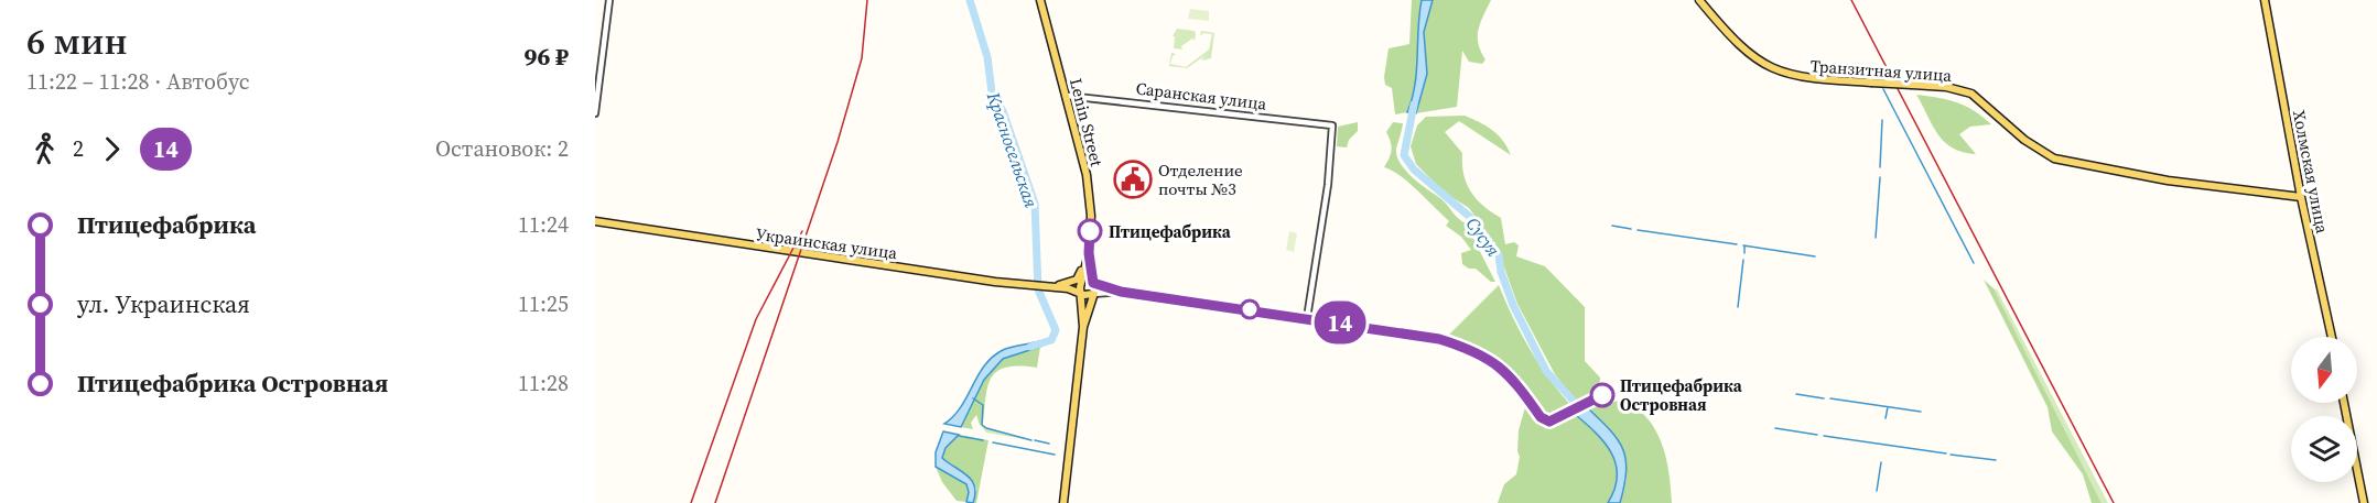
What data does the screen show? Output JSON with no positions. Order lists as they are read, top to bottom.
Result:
{
  "streets": {
    "main road": [
      "Транзитная улица",
      "Lenin Street",
      "Холмская улица",
      "Украинская улица"
    ],
    "street": ["Саранская улица"]
  },
  "crossings": [
    ["Транзитная улица", "Холмская улица"],
    ["Саранская улица", "Lenin Street"],
    ["Саранская улица", "Украинская улица"],
    ["Lenin Street", "Украинская улица"]
  ],
  "water": ["Красносельская", "Сусуя"],
  "places": {
    "public building": ["Отделение почты №3"],
    "other": ["Птицефабрика", "Птицефабрика Островная"]
  },
  "lines": ["bus line 14"],
  "north": "bottom",
  "page": {
    "heading": ["6 мин", "11:22 – 11:28 · Автобус", "96 ₽"],
    "on_map": "14",
    "legs": ["2", "14", "Остановок: 2"],
    "list": [
      {
        "name": "Птицефабрика",
        "value": "11:24"
      },
      {
        "name": "ул. Украинская",
        "value": "11:25"
      },
      {
        "name": "Птицефабрика Островная",
        "value": "11:28"
      }
    ]
  }
}
